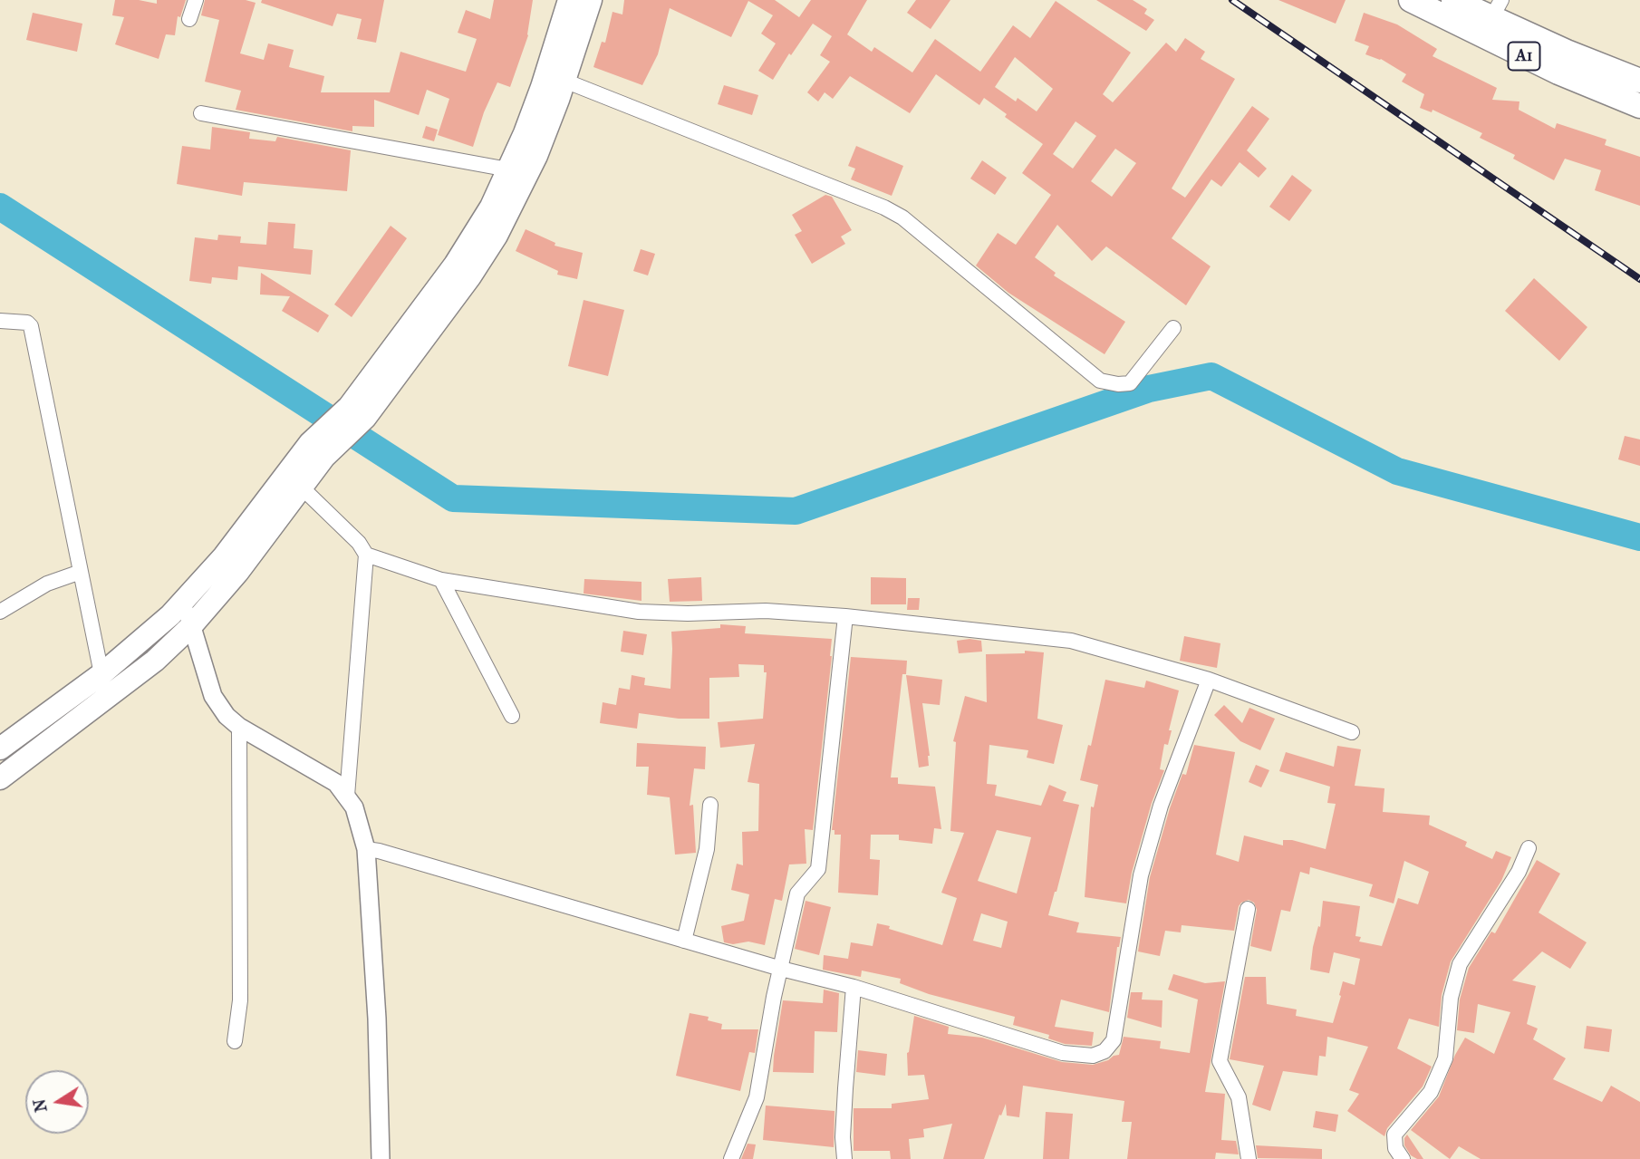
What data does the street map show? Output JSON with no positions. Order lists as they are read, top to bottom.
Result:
{
  "streets": {
    "highway": ["A1"]
  },
  "north": "left"
}
